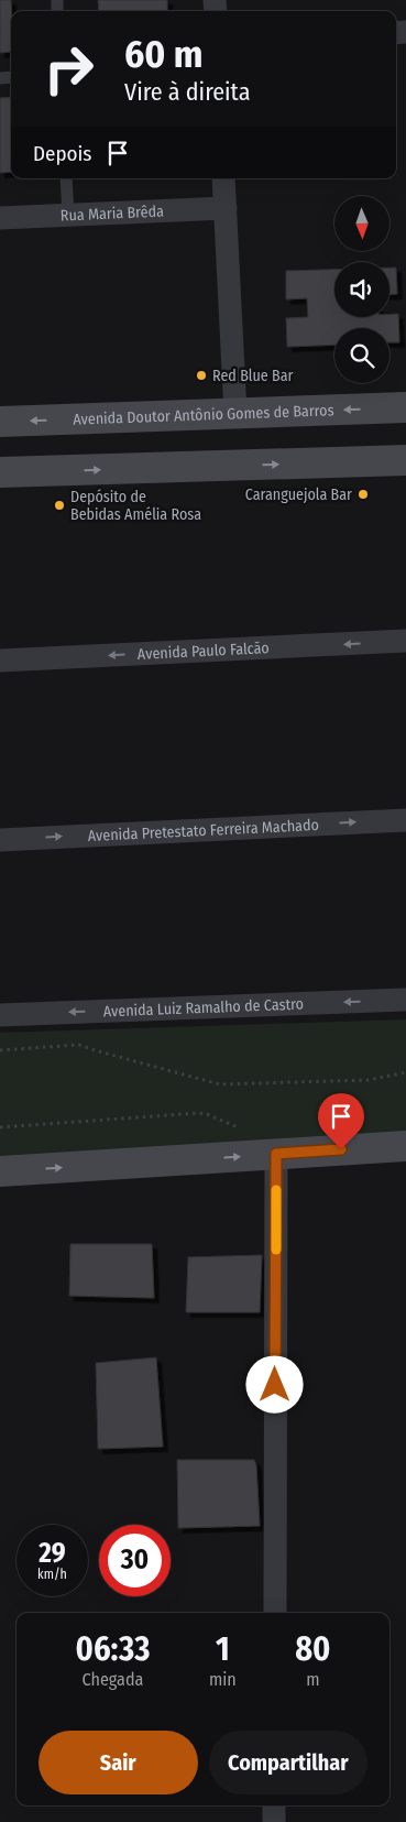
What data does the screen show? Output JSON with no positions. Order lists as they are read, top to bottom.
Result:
{
  "streets": {
    "main road": ["Avenida Doutor Antônio Gomes de Barros"],
    "street": [
      "Rua Maria Brêda",
      "Avenida Paulo Falcão",
      "Avenida Pretestato Ferreira Machado",
      "Avenida Luiz Ramalho de Castro"
    ]
  },
  "one_way": ["Avenida Paulo Falcão", "Avenida Pretestato Ferreira Machado", "Avenida Luiz Ramalho de Castro"],
  "places": ["Red Blue Bar", "Caranguejola Bar", "Depósito de Bebidas Amélia Rosa"],
  "north": "bottom",
  "page": {
    "turn": ["60 m", "Vire à direita"],
    "then": "Depois",
    "speed": "29 km/h",
    "limit": "30",
    "eta": [
      "06:33",
      "Chegada",
      "1",
      "min",
      "80",
      "m"
    ],
    "buttons": ["Sair", "Compartilhar"]
  }
}
